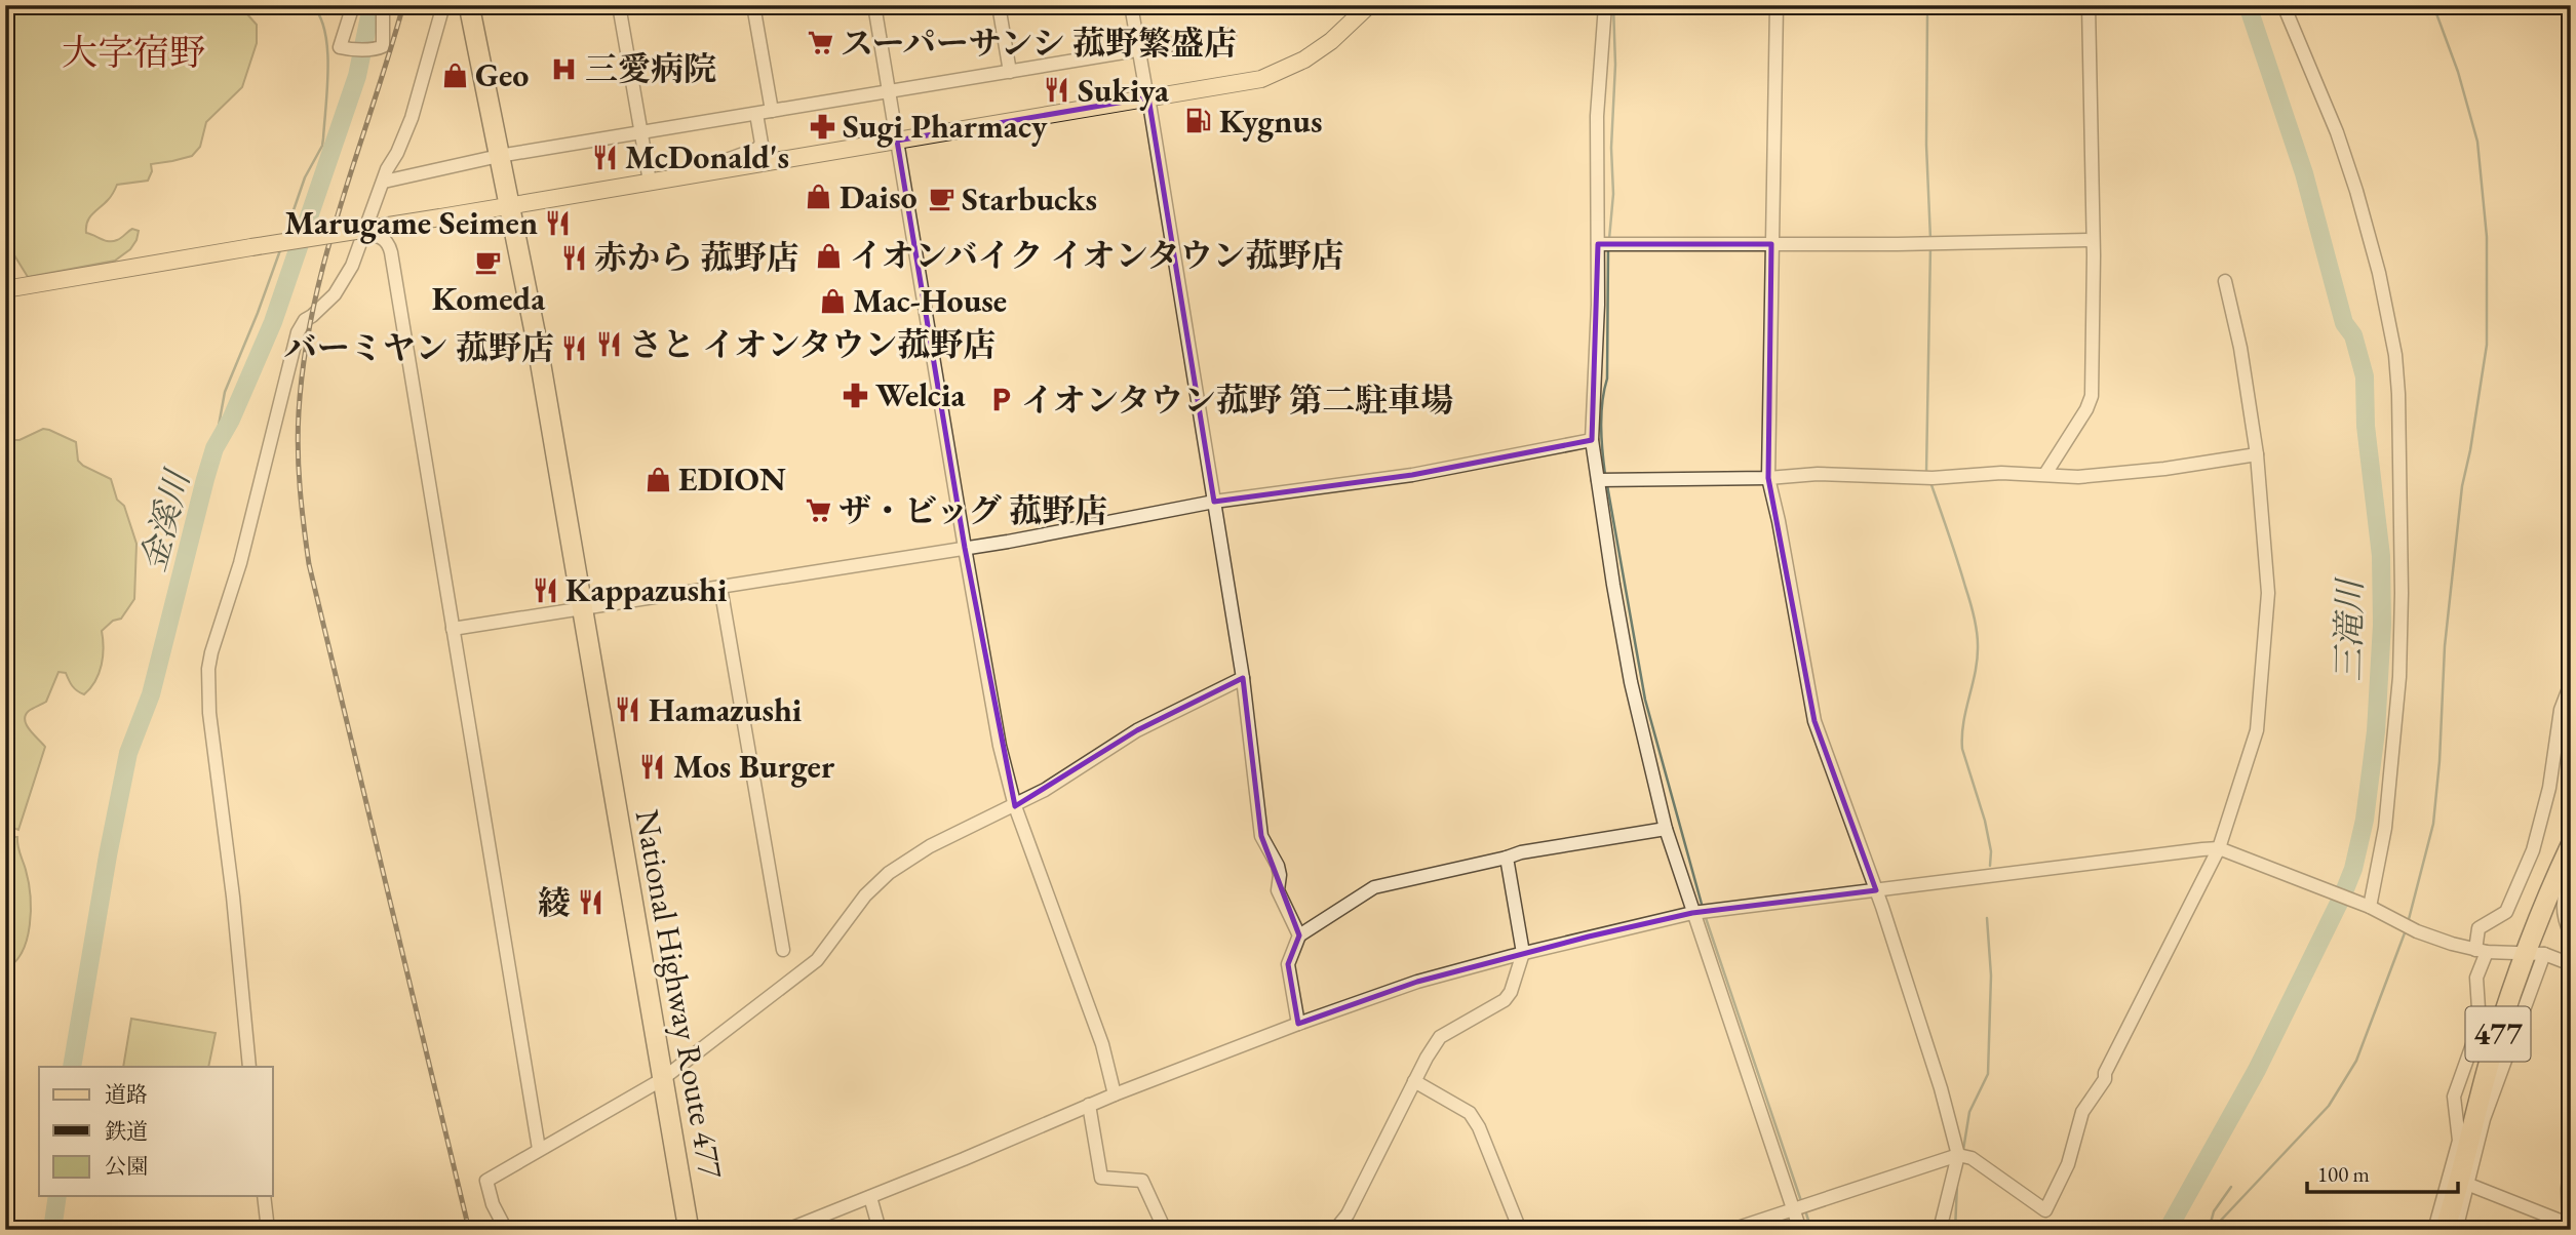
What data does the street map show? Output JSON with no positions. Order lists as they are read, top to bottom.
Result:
{
  "streets": {
    "highway": ["National Highway Route 477", "477"]
  },
  "districts": ["大字宿野"],
  "water": ["金溪川", "三滝川"],
  "places": {
    "supermarket": ["スーパーサンシ 菰野繁盛店", "ザ・ビッグ 菰野店"],
    "hospital": ["三愛病院"],
    "shop": [
      "Geo",
      "Daiso",
      "イオンバイク イオンタウン菰野店",
      "Mac-House",
      "EDION"
    ],
    "restaurant": [
      "Sukiya",
      "McDonald's",
      "Marugame Seimen",
      "赤から 菰野店",
      "さと イオンタウン菰野店",
      "バーミヤン 菰野店",
      "Kappazushi",
      "Hamazushi",
      "Mos Burger",
      "綾"
    ],
    "fuel station": ["Kygnus"],
    "pharmacy": ["Sugi Pharmacy", "Welcia"],
    "cafe": ["Starbucks", "Komeda"],
    "parking": ["イオンタウン菰野 第二駐車場"]
  },
  "legend": ["道路", "鉄道", "公園"],
  "scale_bar": "100 m"
}
